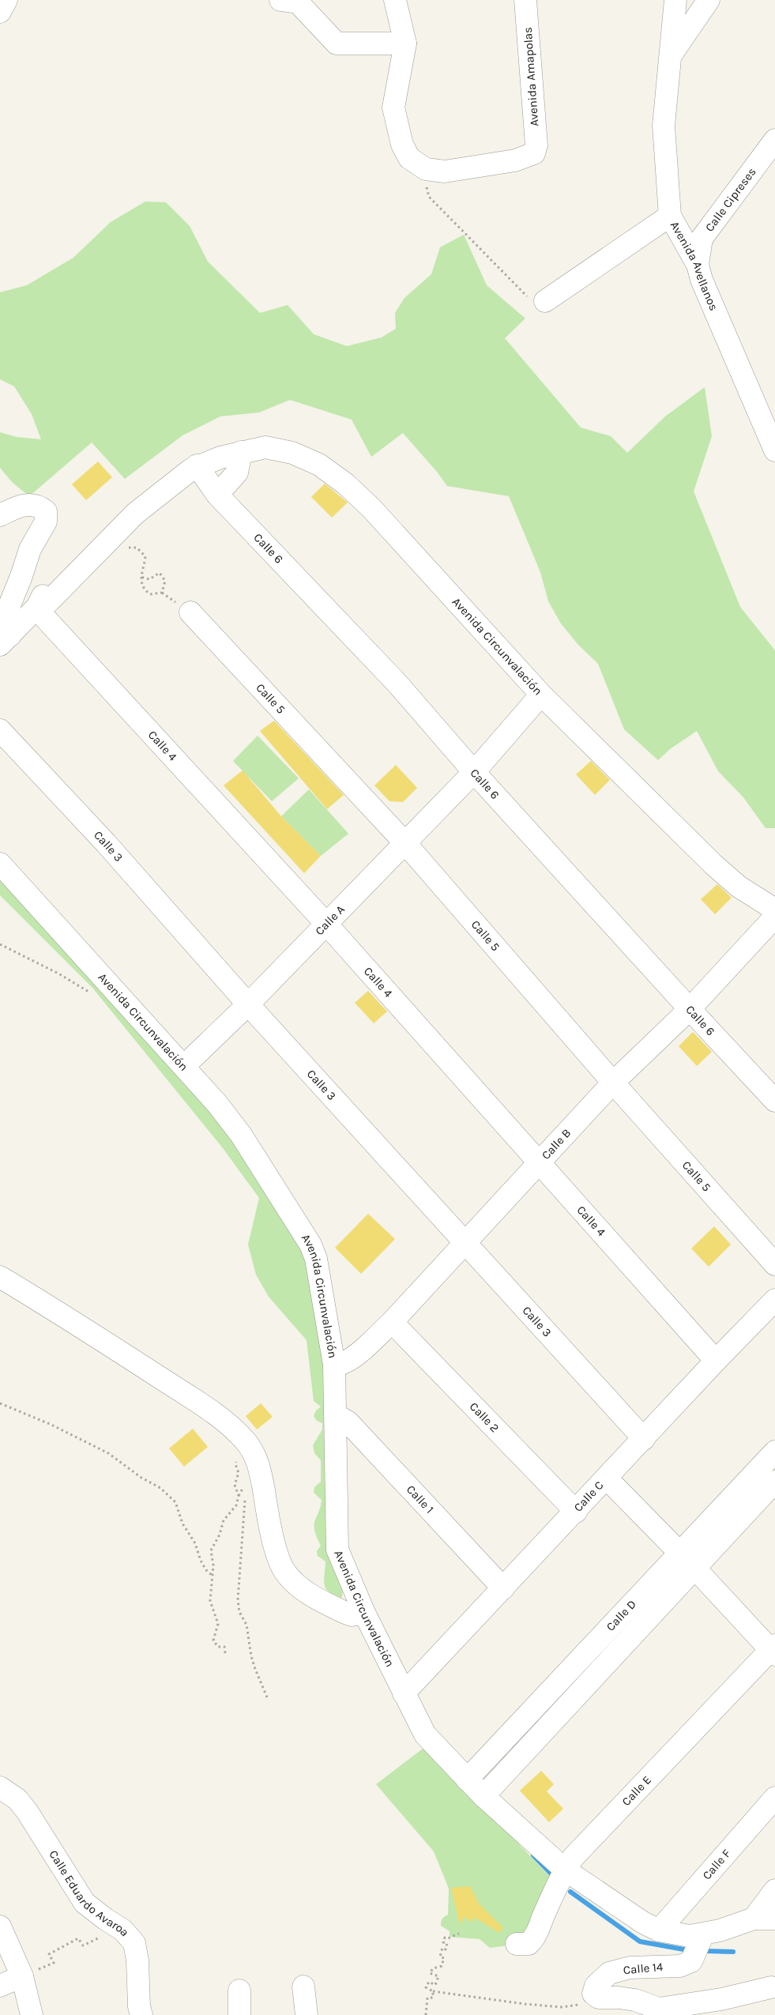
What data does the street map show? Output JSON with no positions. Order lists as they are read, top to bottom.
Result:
{
  "streets": {
    "street": [
      "Avenida Amapolas",
      "Calle Cipreses",
      "Avenida Avellanos",
      "Calle 6",
      "Avenida Circunvalación",
      "Calle 5",
      "Calle 4",
      "Calle 3",
      "Calle A",
      "Calle B",
      "Calle 2",
      "Calle C",
      "Calle 1",
      "Calle D",
      "Calle E",
      "Calle F",
      "Calle Eduardo Avaroa",
      "Calle 14"
    ]
  },
  "crossings": [
    ["Calle Cipreses", "Avenida Avellanos"],
    ["Calle 6", "Avenida Circunvalación"],
    ["Calle 6", "Calle A"],
    ["Calle 6", "Calle B"],
    ["Avenida Circunvalación", "Calle A"],
    ["Avenida Circunvalación", "Calle B"],
    ["Avenida Circunvalación", "Calle C"],
    ["Avenida Circunvalación", "Calle 1"],
    ["Avenida Circunvalación", "Calle D"],
    ["Avenida Circunvalación", "Calle E"],
    ["Avenida Circunvalación", "Calle F"],
    ["Avenida Circunvalación", "Calle 14"],
    ["Calle 5", "Calle A"],
    ["Calle 5", "Calle B"],
    ["Calle 4", "Calle A"],
    ["Calle 4", "Calle B"],
    ["Calle 4", "Calle C"],
    ["Calle 3", "Calle A"],
    ["Calle 3", "Calle B"],
    ["Calle 3", "Calle C"],
    ["Calle B", "Calle 2"],
    ["Calle 2", "Calle C"],
    ["Calle C", "Calle 1"]
  ]
}
